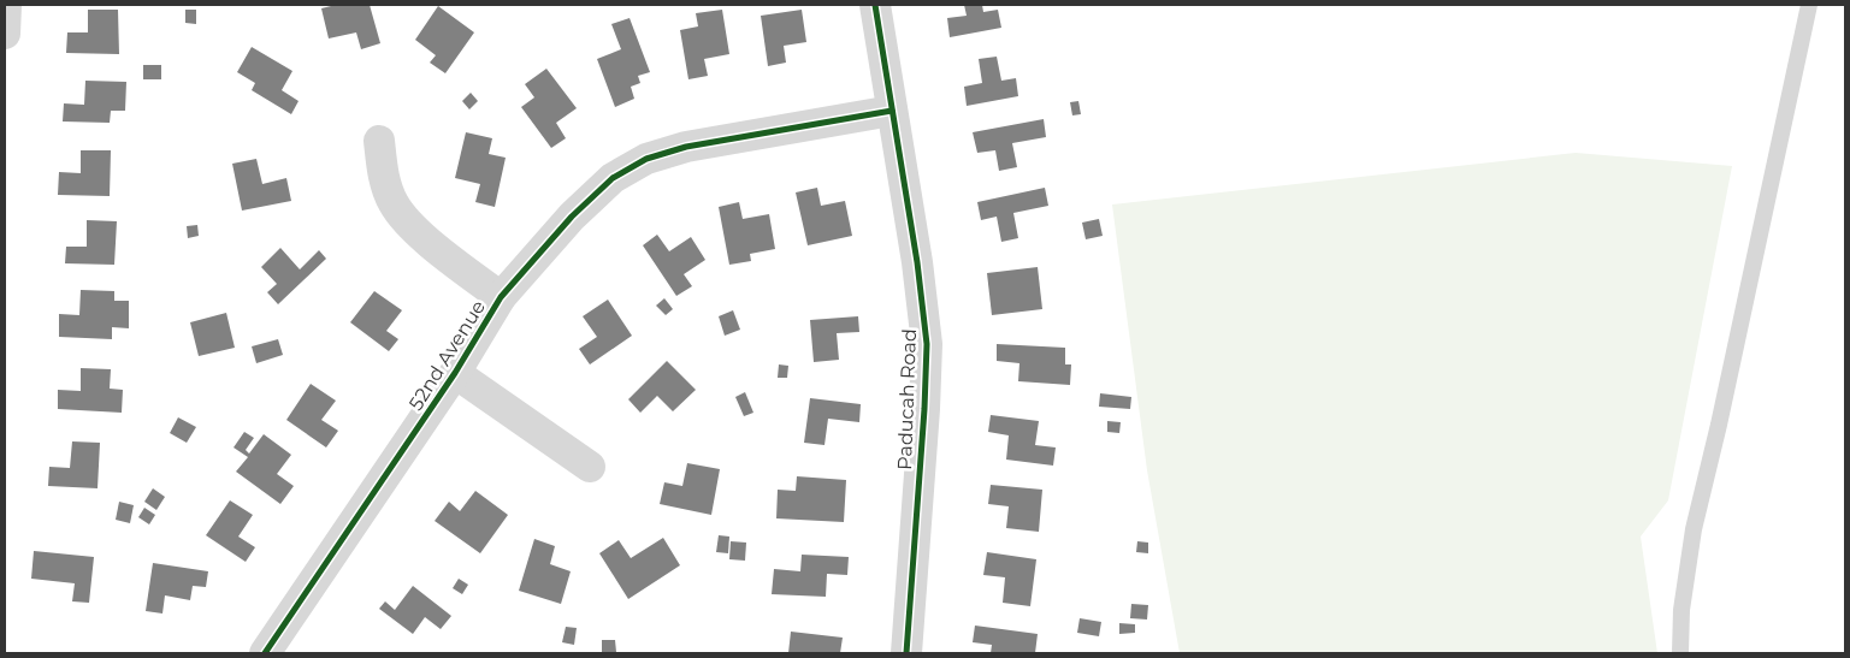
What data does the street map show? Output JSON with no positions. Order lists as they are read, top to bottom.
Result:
{
  "streets": {
    "street": ["52nd Avenue", "Paducah Road"]
  },
  "crossings": [
    ["52nd Avenue", "Paducah Road"]
  ]
}
